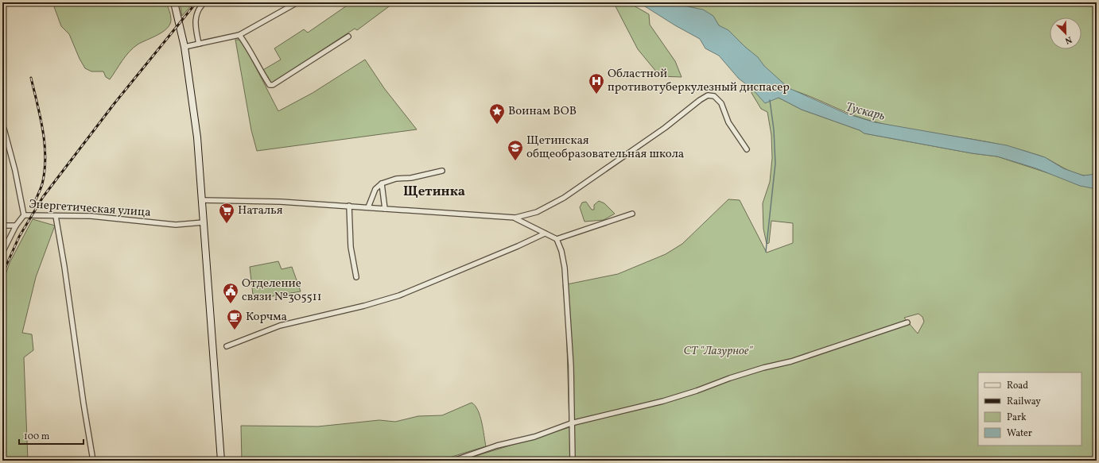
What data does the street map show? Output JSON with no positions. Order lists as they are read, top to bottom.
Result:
{
  "streets": {
    "street": ["Энергетическая улица"]
  },
  "districts": ["Щетинка"],
  "water": ["Тускарь"],
  "parks": ["СТ \"Лазурное\""],
  "places": {
    "hospital": ["Областной противотуберкулезный диспасер"],
    "place": ["Воинам ВОВ"],
    "school or university": ["Щетинская общеобразовательная школа"],
    "supermarket": ["Наталья"],
    "public building": ["Отделение связи №305511"],
    "cafe": ["Корчма"]
  },
  "legend": [
    "Road",
    "Railway",
    "Park",
    "Water"
  ],
  "scale_bar": "100 m",
  "north": "bottom right"
}
